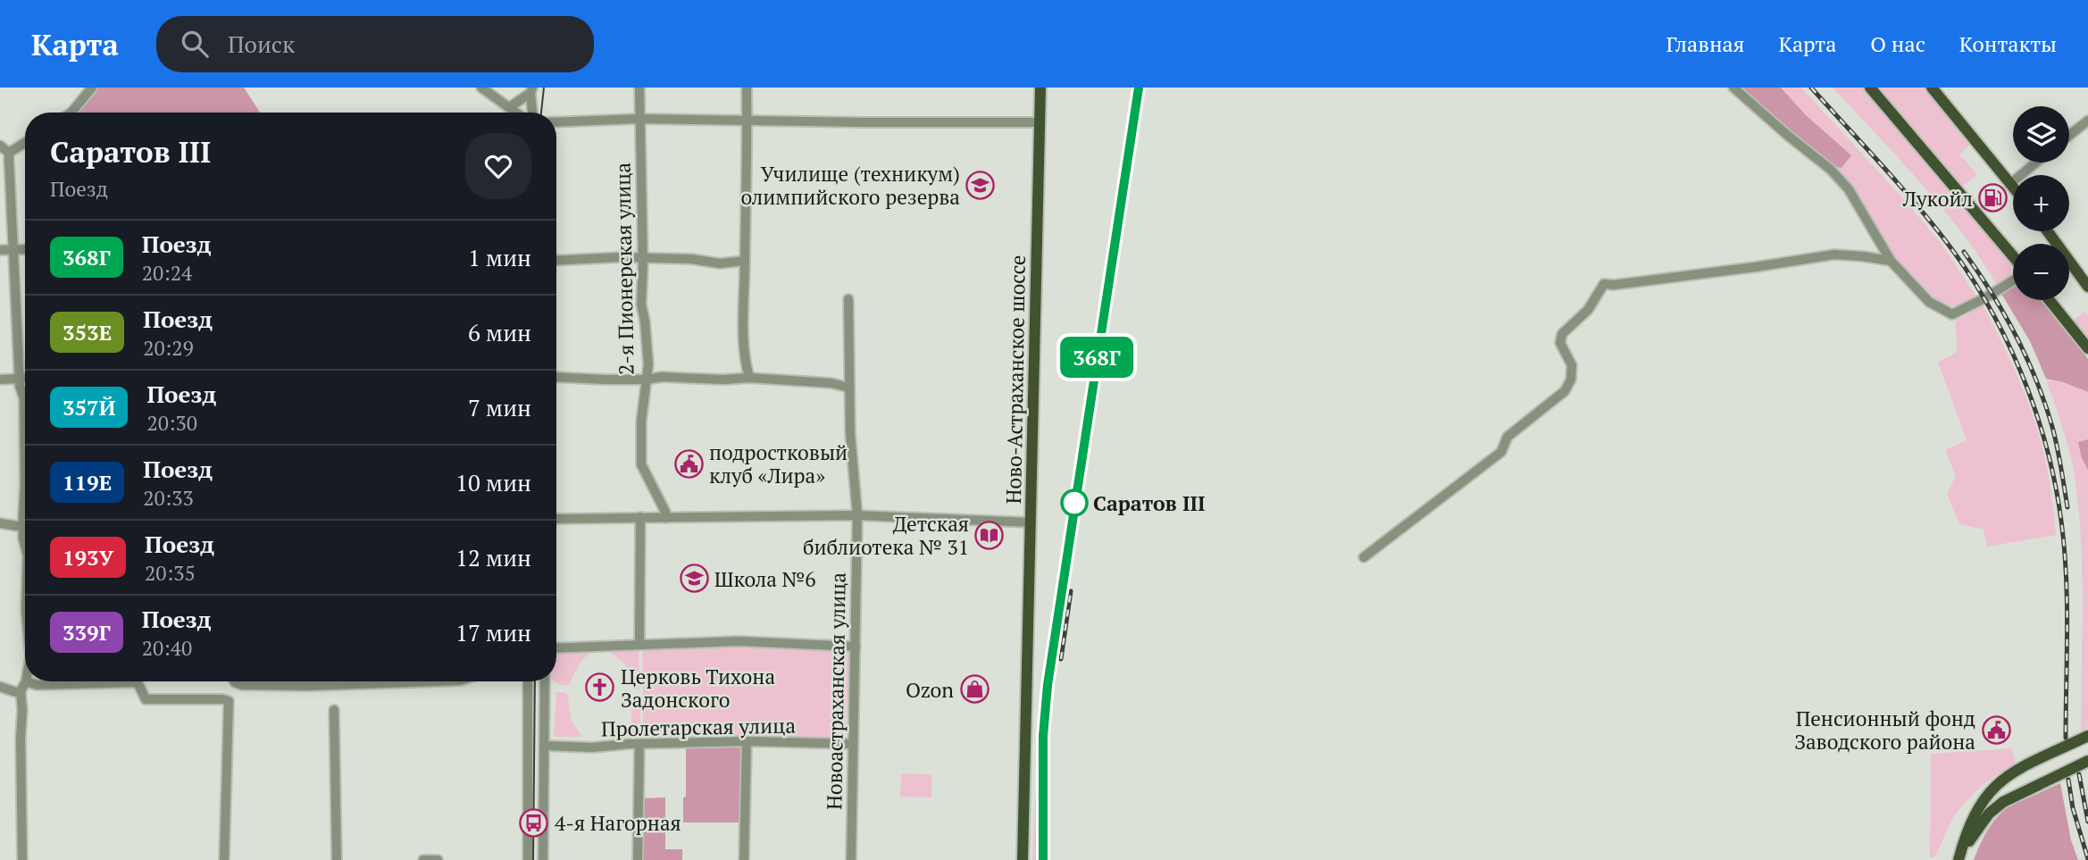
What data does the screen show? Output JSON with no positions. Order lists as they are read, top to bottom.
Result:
{
  "streets": {
    "main road": ["Ново-Астраханское шоссе"],
    "street": ["2-я Пионерская улица", "Новоастраханская улица", "Пролетарская улица"]
  },
  "crossings": [
    ["Новоастраханская улица", "Пролетарская улица"]
  ],
  "places": {
    "school or university": ["Училище (техникум) олимпийского резерва", "Школа №6"],
    "fuel station": ["Лукойл"],
    "public building": ["подростковый клуб «Лира»", "Пенсионный фонд Заводского района"],
    "other": ["Саратов III"],
    "library": ["Детская библиотека № 31"],
    "church": ["Церковь Тихона Задонского"],
    "shop": ["Ozon"],
    "bus stop": ["4-я Нагорная"]
  },
  "page": {
    "header": "Карта",
    "search": "Поиск",
    "nav": [
      "Главная",
      "Карта",
      "О нас",
      "Контакты"
    ],
    "on_map": "368Г",
    "map_buttons": ["+", "−"],
    "heading": ["Саратов III", "Поезд"],
    "list": [
      {
        "mark": "368Г",
        "name": "Поезд",
        "note": "20:24",
        "value": "1 мин"
      },
      {
        "mark": "353Е",
        "name": "Поезд",
        "note": "20:29",
        "value": "6 мин"
      },
      {
        "mark": "357Й",
        "name": "Поезд",
        "note": "20:30",
        "value": "7 мин"
      },
      {
        "mark": "119Е",
        "name": "Поезд",
        "note": "20:33",
        "value": "10 мин"
      },
      {
        "mark": "193У",
        "name": "Поезд",
        "note": "20:35",
        "value": "12 мин"
      },
      {
        "mark": "339Г",
        "name": "Поезд",
        "note": "20:40",
        "value": "17 мин"
      }
    ]
  }
}
